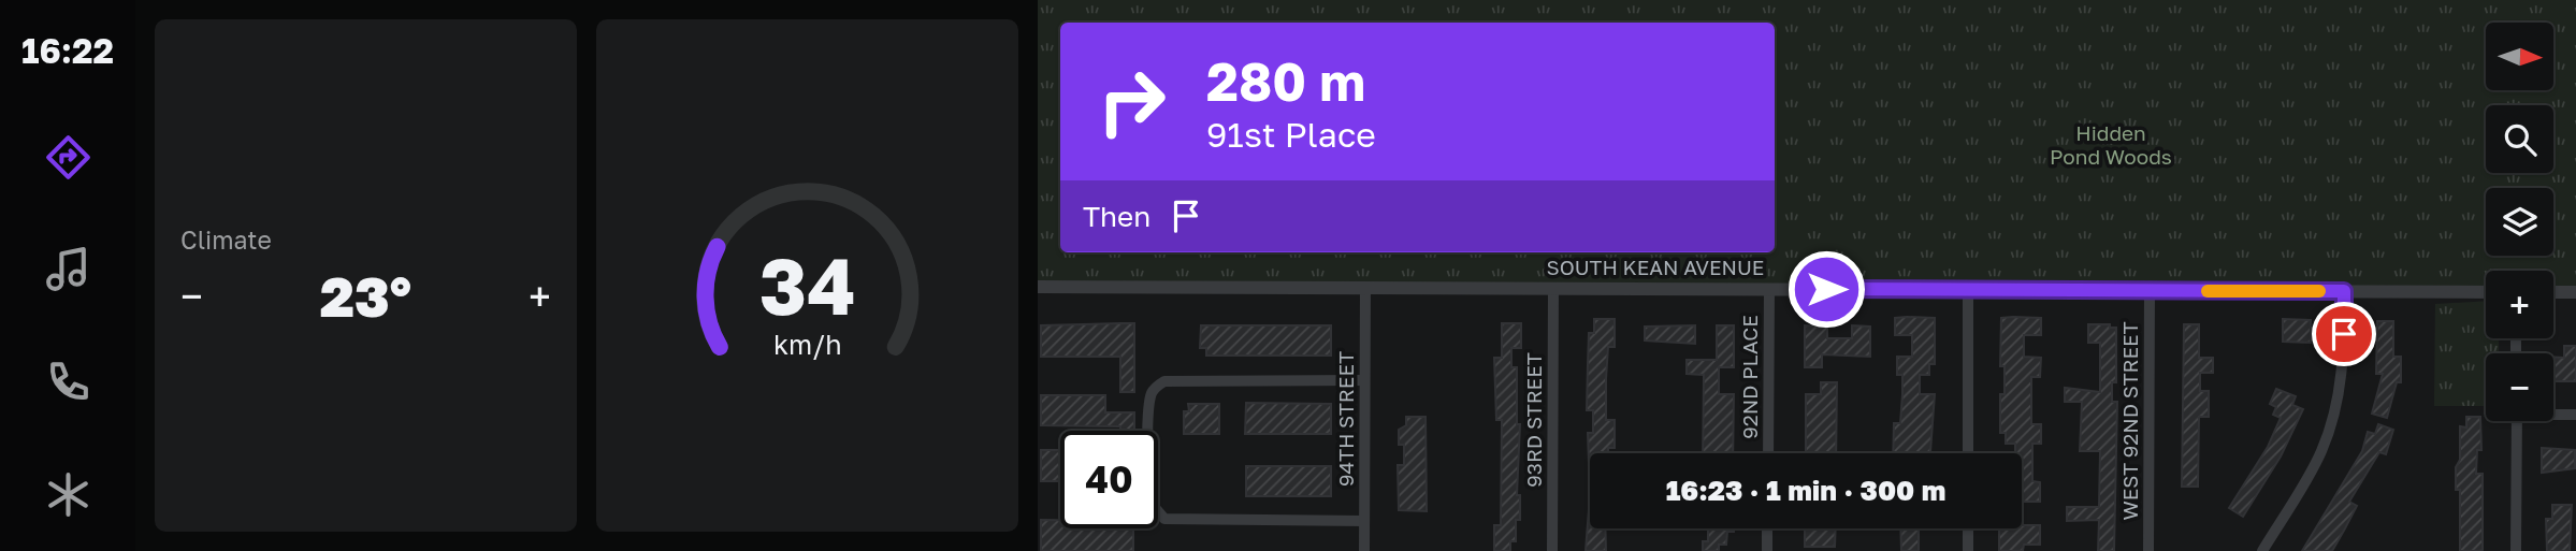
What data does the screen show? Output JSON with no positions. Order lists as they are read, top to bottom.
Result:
{
  "streets": {
    "street": [
      "SOUTH KEAN AVENUE",
      "92ND PLACE",
      "94TH STREET",
      "93RD STREET",
      "WEST 92ND STREET"
    ]
  },
  "crossings": [
    ["SOUTH KEAN AVENUE", "92ND PLACE"],
    ["SOUTH KEAN AVENUE", "94TH STREET"],
    ["SOUTH KEAN AVENUE", "93RD STREET"],
    ["SOUTH KEAN AVENUE", "WEST 92ND STREET"]
  ],
  "parks": ["Hidden Pond Woods"],
  "north": "right",
  "page": {
    "tabs": "16:22",
    "tile": "Climate",
    "map_buttons": ["+", "−"],
    "turn": ["280 m", "91st Place"],
    "then": "Then",
    "heat": ["−", "23°", "+"],
    "limit": "40",
    "trip": "16:23 · 1 min · 300 m",
    "gauge": ["34", "km/h"]
  }
}
